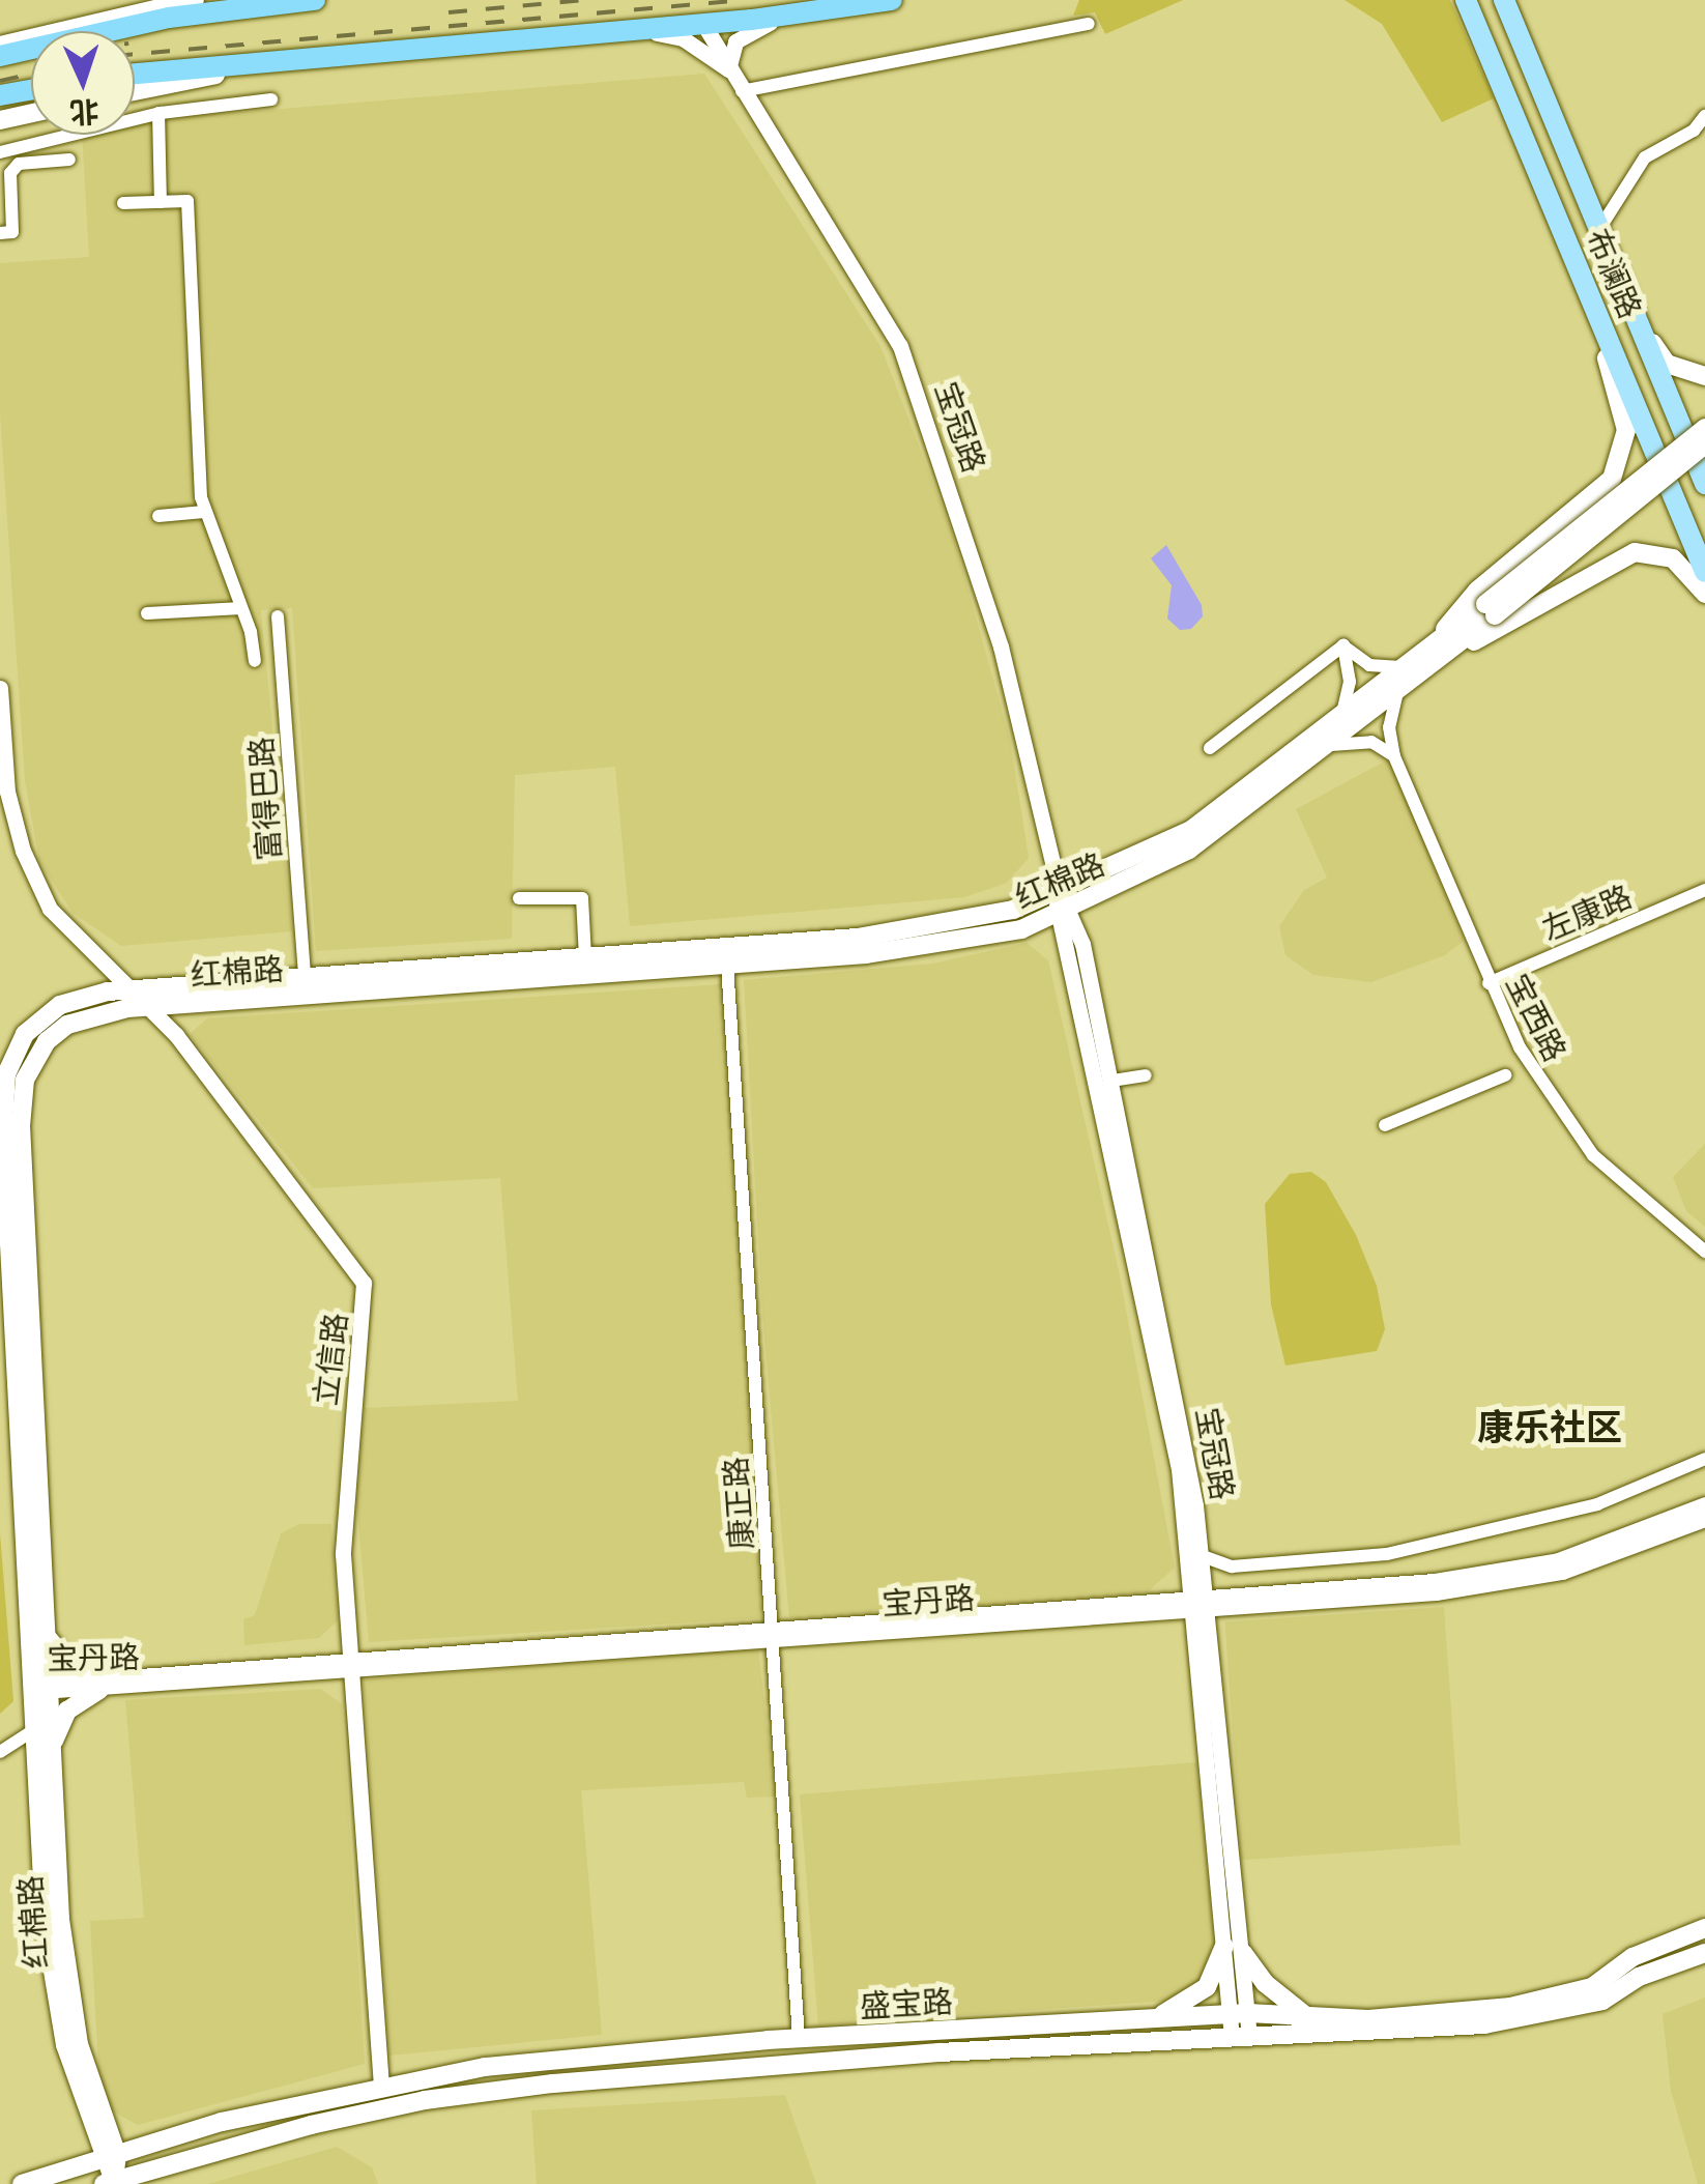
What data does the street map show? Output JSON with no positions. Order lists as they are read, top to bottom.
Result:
{
  "streets": {
    "main road": ["布澜路", "红棉路", "盛宝路"],
    "street": [
      "宝冠路",
      "富得巴路",
      "左康路",
      "宝西路",
      "立信路",
      "康正路",
      "宝丹路"
    ]
  },
  "crossings": [
    ["宝冠路", "红棉路"],
    ["宝冠路", "宝丹路"],
    ["宝冠路", "盛宝路"],
    ["富得巴路", "红棉路"],
    ["红棉路", "宝西路"],
    ["红棉路", "立信路"],
    ["红棉路", "康正路"],
    ["红棉路", "宝丹路"],
    ["红棉路", "盛宝路"],
    ["左康路", "宝西路"],
    ["立信路", "宝丹路"],
    ["立信路", "盛宝路"],
    ["康正路", "宝丹路"],
    ["康正路", "盛宝路"]
  ],
  "districts": ["康乐社区"],
  "north": "bottom"
}
